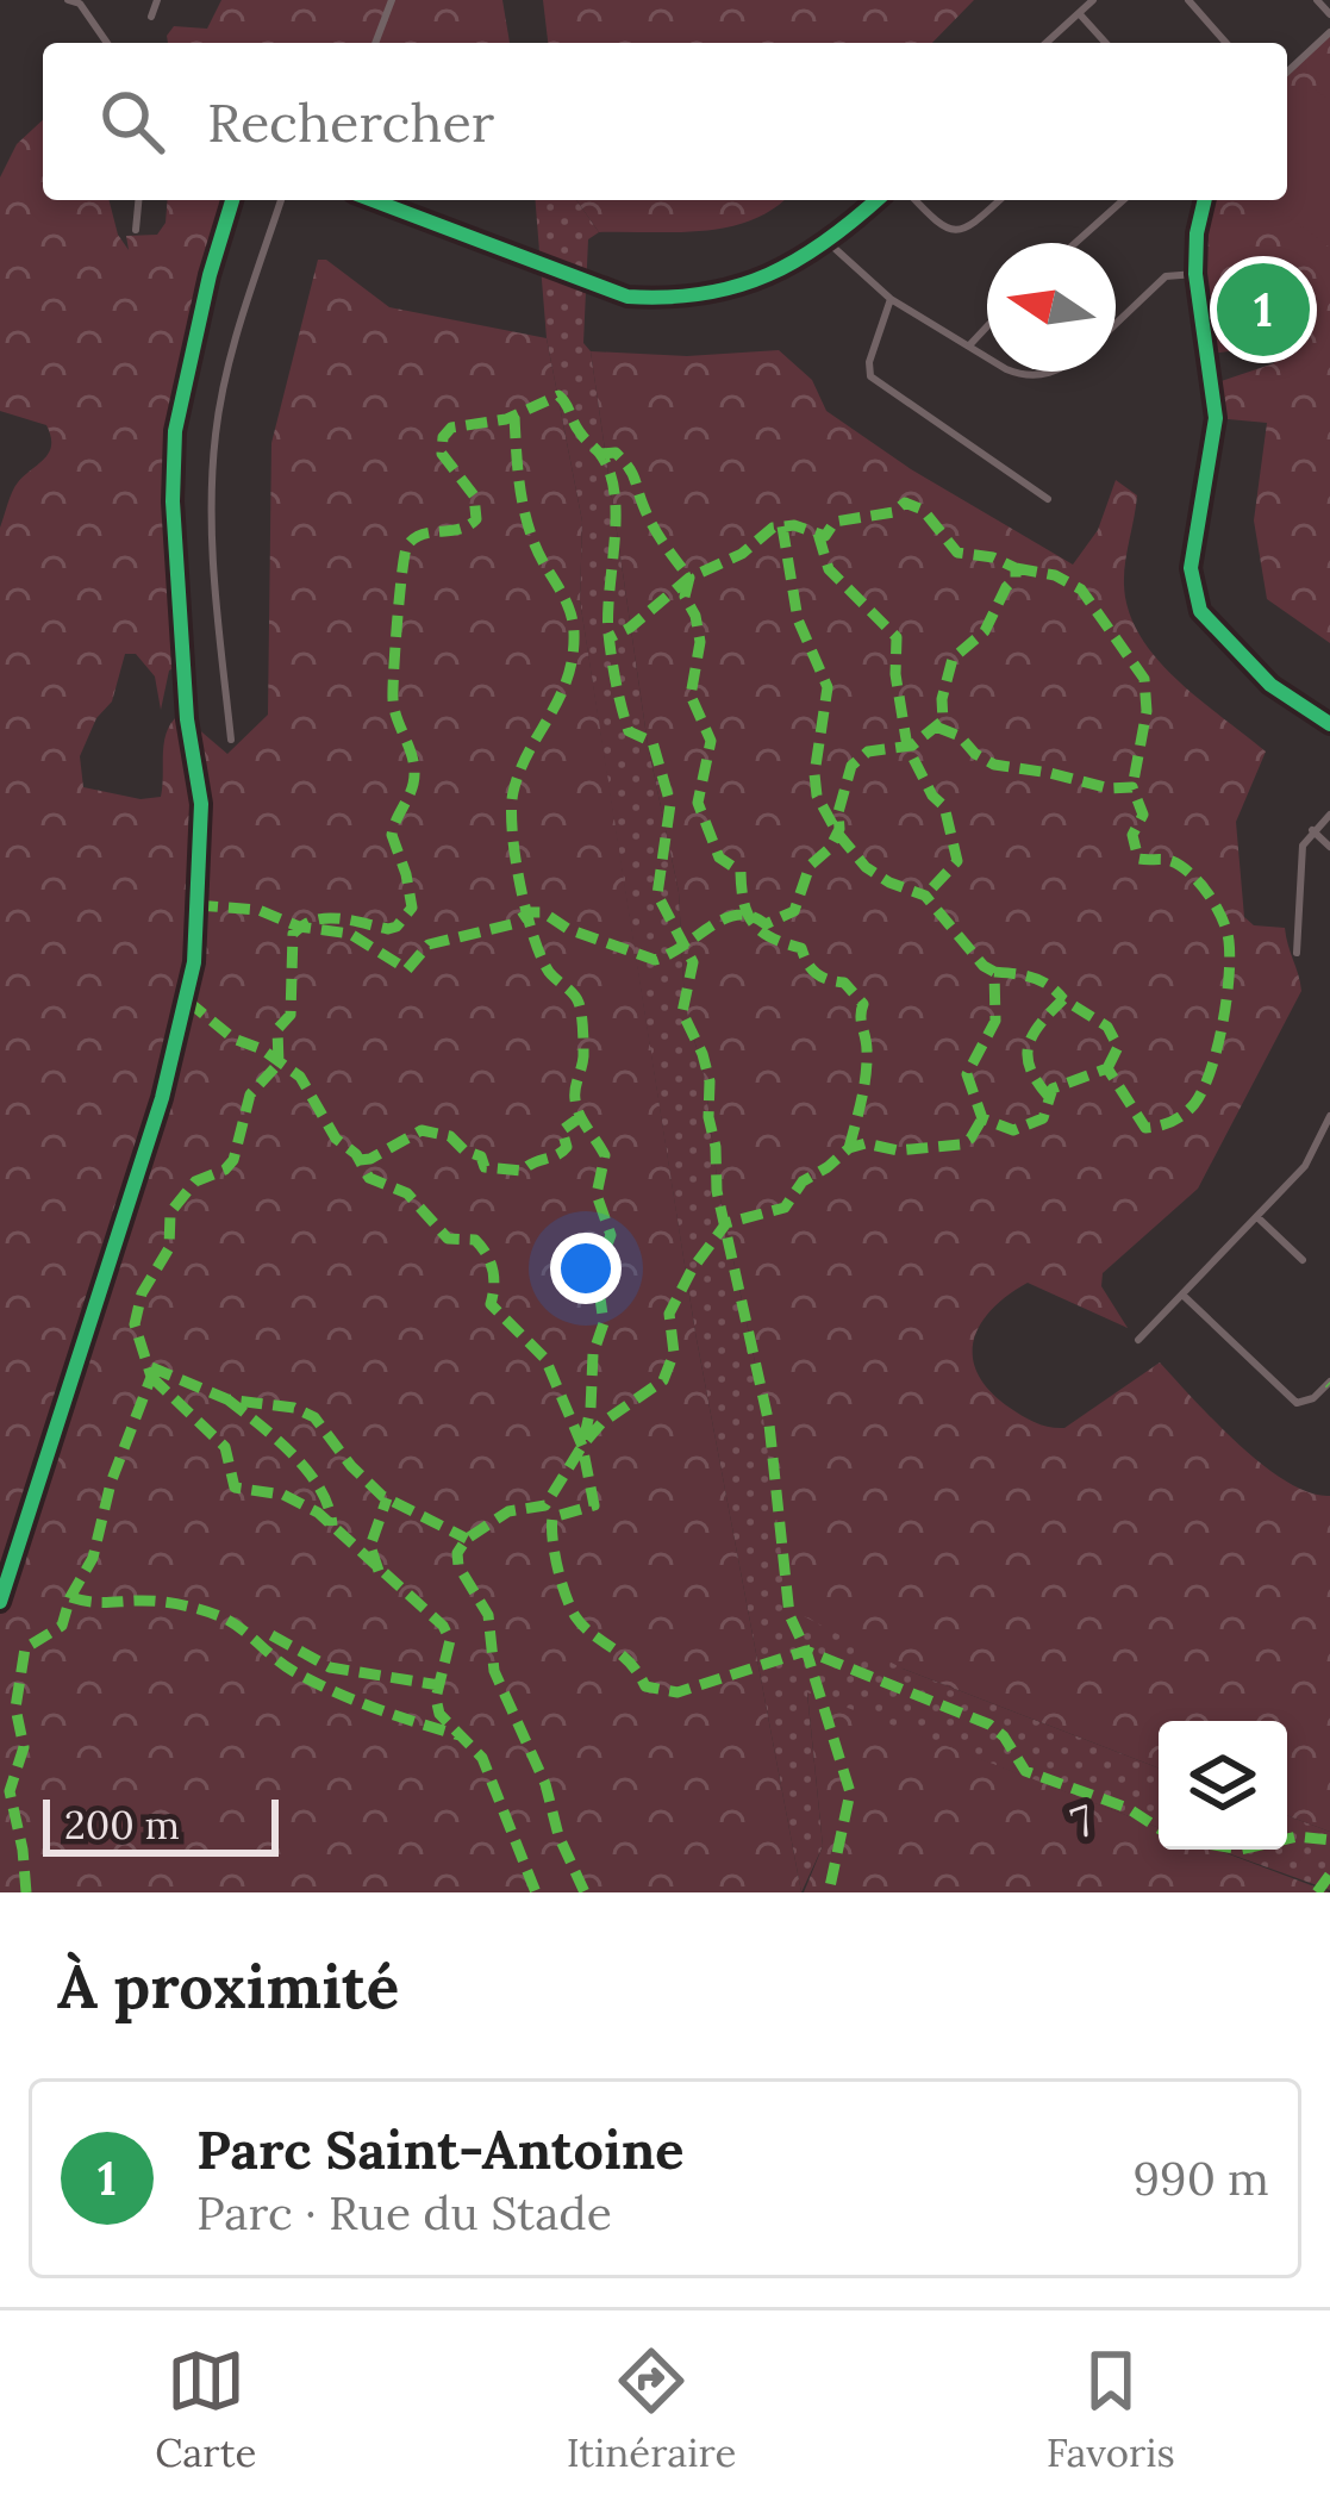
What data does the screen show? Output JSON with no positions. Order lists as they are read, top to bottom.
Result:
{
  "scale_bar": "200 m",
  "north": "left",
  "page": {
    "search": "Rechercher",
    "pins": "1",
    "scale": "200 m",
    "heading": "À proximité",
    "list": [
      {
        "mark": "1",
        "name": "Parc Saint-Antoine",
        "note": "Parc · Rue du Stade",
        "value": "990 m"
      }
    ],
    "nav": ["Carte", "Itinéraire", "Favoris"]
  }
}
